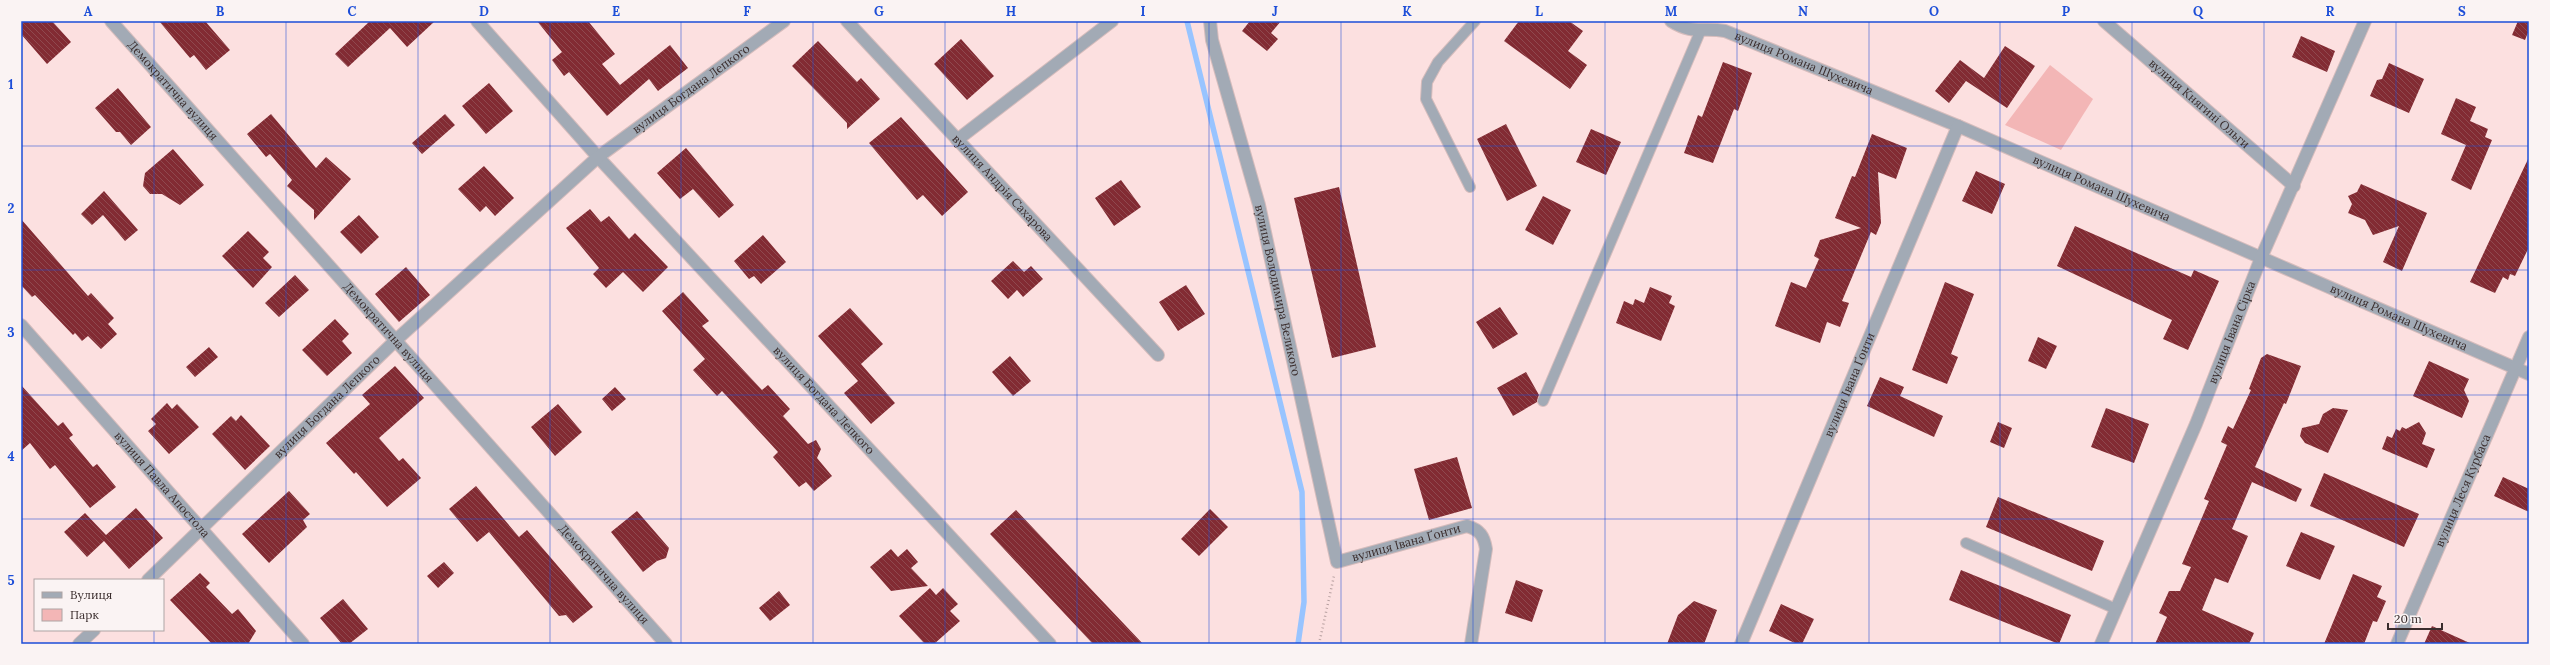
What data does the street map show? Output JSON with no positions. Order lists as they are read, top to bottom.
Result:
{
  "streets": {
    "street": [
      "вулиця Романа Шухевича",
      "вулиця Богдана Лепкого",
      "Демократична вулиця",
      "вулиця Княгині Ольги",
      "вулиця Андрія Сахарова",
      "вулиця Володимира Великого",
      "вулиця Івана Сірка",
      "вулиця Івана Ґонти",
      "вулиця Павла Апостола",
      "вулиця Леся Курбаса"
    ]
  },
  "crossings": [
    ["вулиця Романа Шухевича", "вулиця Івана Сірка"],
    ["вулиця Романа Шухевича", "вулиця Івана Ґонти"],
    ["вулиця Романа Шухевича", "вулиця Леся Курбаса"],
    ["вулиця Богдана Лепкого", "Демократична вулиця"],
    ["вулиця Богдана Лепкого", "вулиця Павла Апостола"],
    ["вулиця Княгині Ольги", "вулиця Івана Сірка"],
    ["вулиця Володимира Великого", "вулиця Івана Ґонти"]
  ],
  "legend": ["Вулиця", "Парк"],
  "scale_bar": "20 m",
  "grid": {
    "columns": [
      "A",
      "B",
      "C",
      "D",
      "E",
      "F",
      "G",
      "H",
      "I",
      "J",
      "K",
      "L",
      "M",
      "N",
      "O",
      "P",
      "Q",
      "R",
      "S"
    ],
    "rows": [
      "1",
      "2",
      "3",
      "4",
      "5"
    ]
  }
}
